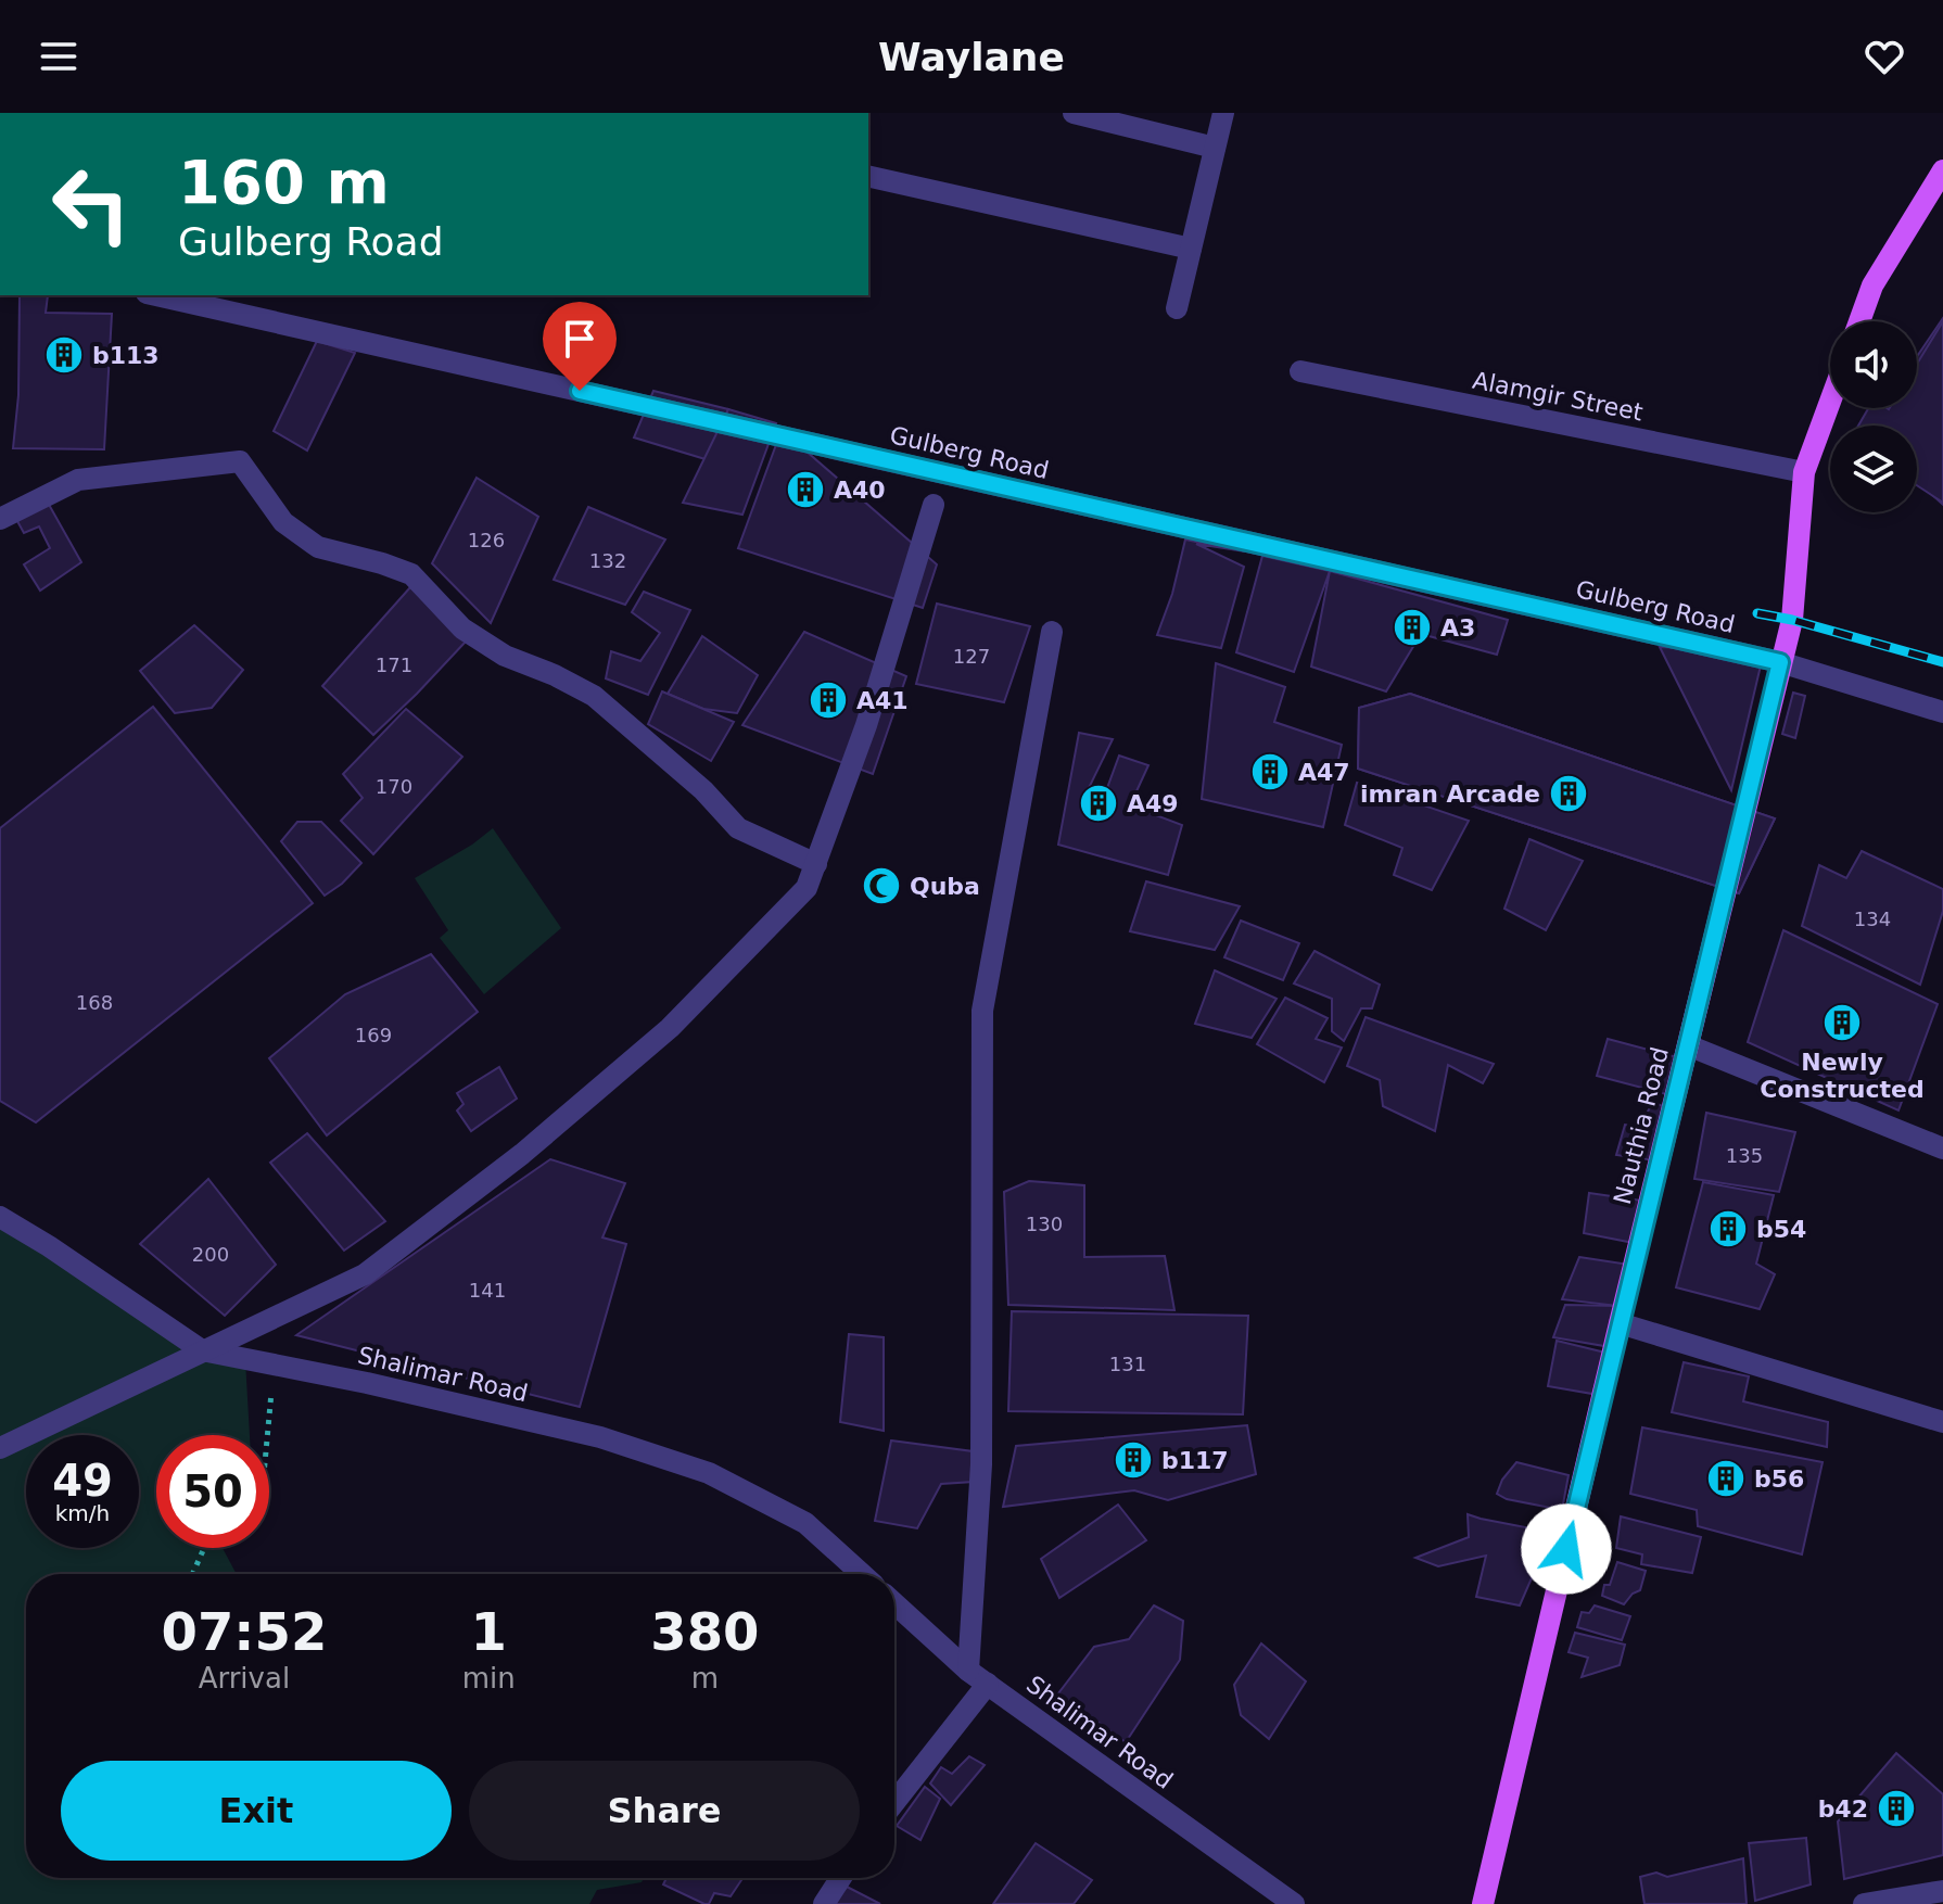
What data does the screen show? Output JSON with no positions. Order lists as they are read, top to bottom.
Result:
{
  "streets": {
    "main road": ["Nauthia Road"],
    "street": ["Alamgir Street", "Gulberg Road", "Shalimar Road"]
  },
  "crossings": [
    ["Alamgir Street", "Nauthia Road"],
    ["Gulberg Road", "Nauthia Road"]
  ],
  "places": {
    "building": [
      "b113",
      "A40",
      "A3",
      "A41",
      "A47",
      "imran Arcade",
      "A49",
      "Newly Constructed",
      "b54",
      "b117",
      "b56",
      "b42"
    ],
    "mosque": ["Quba"]
  },
  "house_numbers": [
    "126",
    "132",
    "127",
    "171",
    "170",
    "134",
    "168",
    "169",
    "135",
    "130",
    "200",
    "141",
    "131"
  ],
  "page": {
    "header": "Waylane",
    "turn": ["160 m", "Gulberg Road"],
    "speed": "49 km/h",
    "limit": "50",
    "eta": [
      "07:52",
      "Arrival",
      "1",
      "min",
      "380",
      "m"
    ],
    "buttons": ["Exit", "Share"]
  }
}
